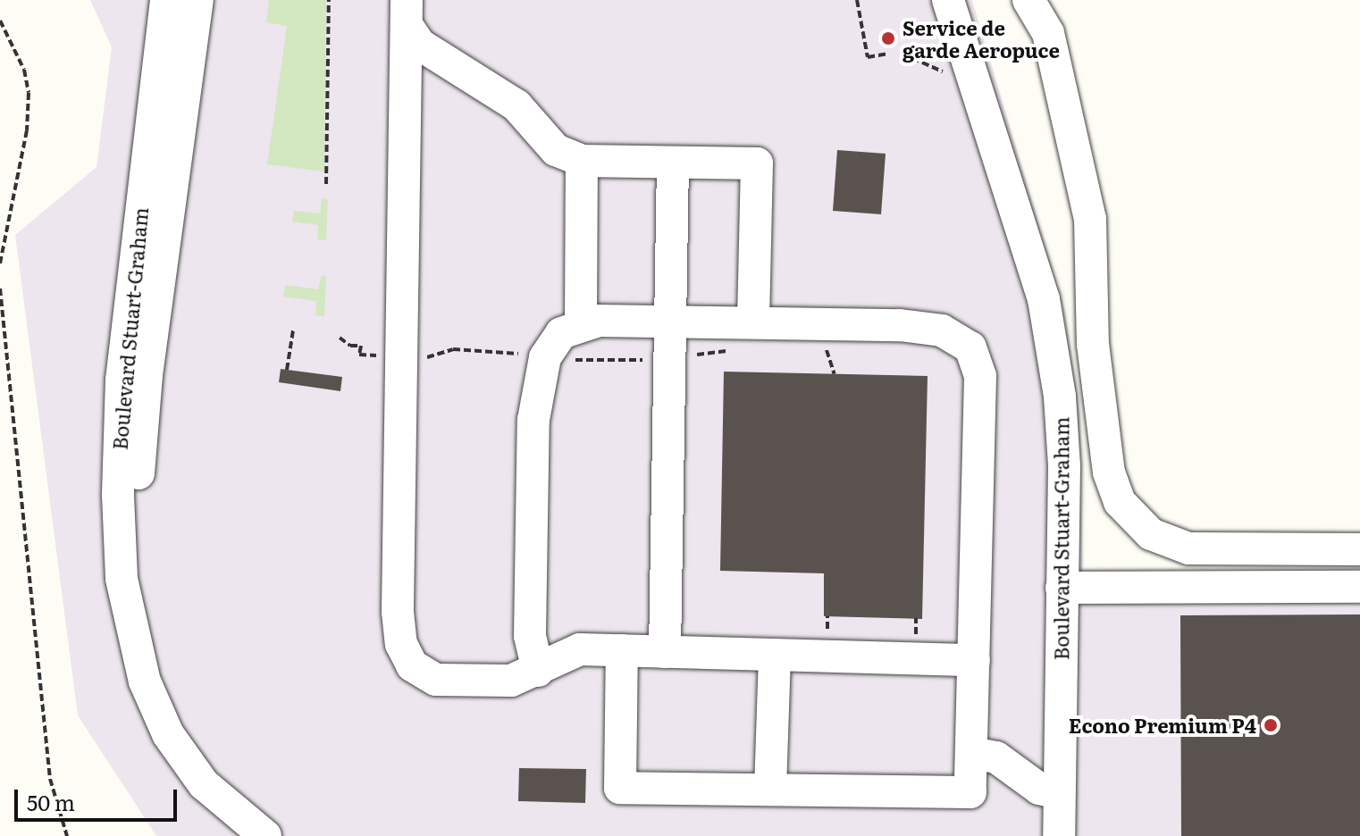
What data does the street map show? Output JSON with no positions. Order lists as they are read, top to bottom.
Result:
{
  "streets": {
    "street": ["Boulevard Stuart-Graham"]
  },
  "places": ["Service de garde Aeropuce", "Econo Premium P4"],
  "scale_bar": "50 m"
}
